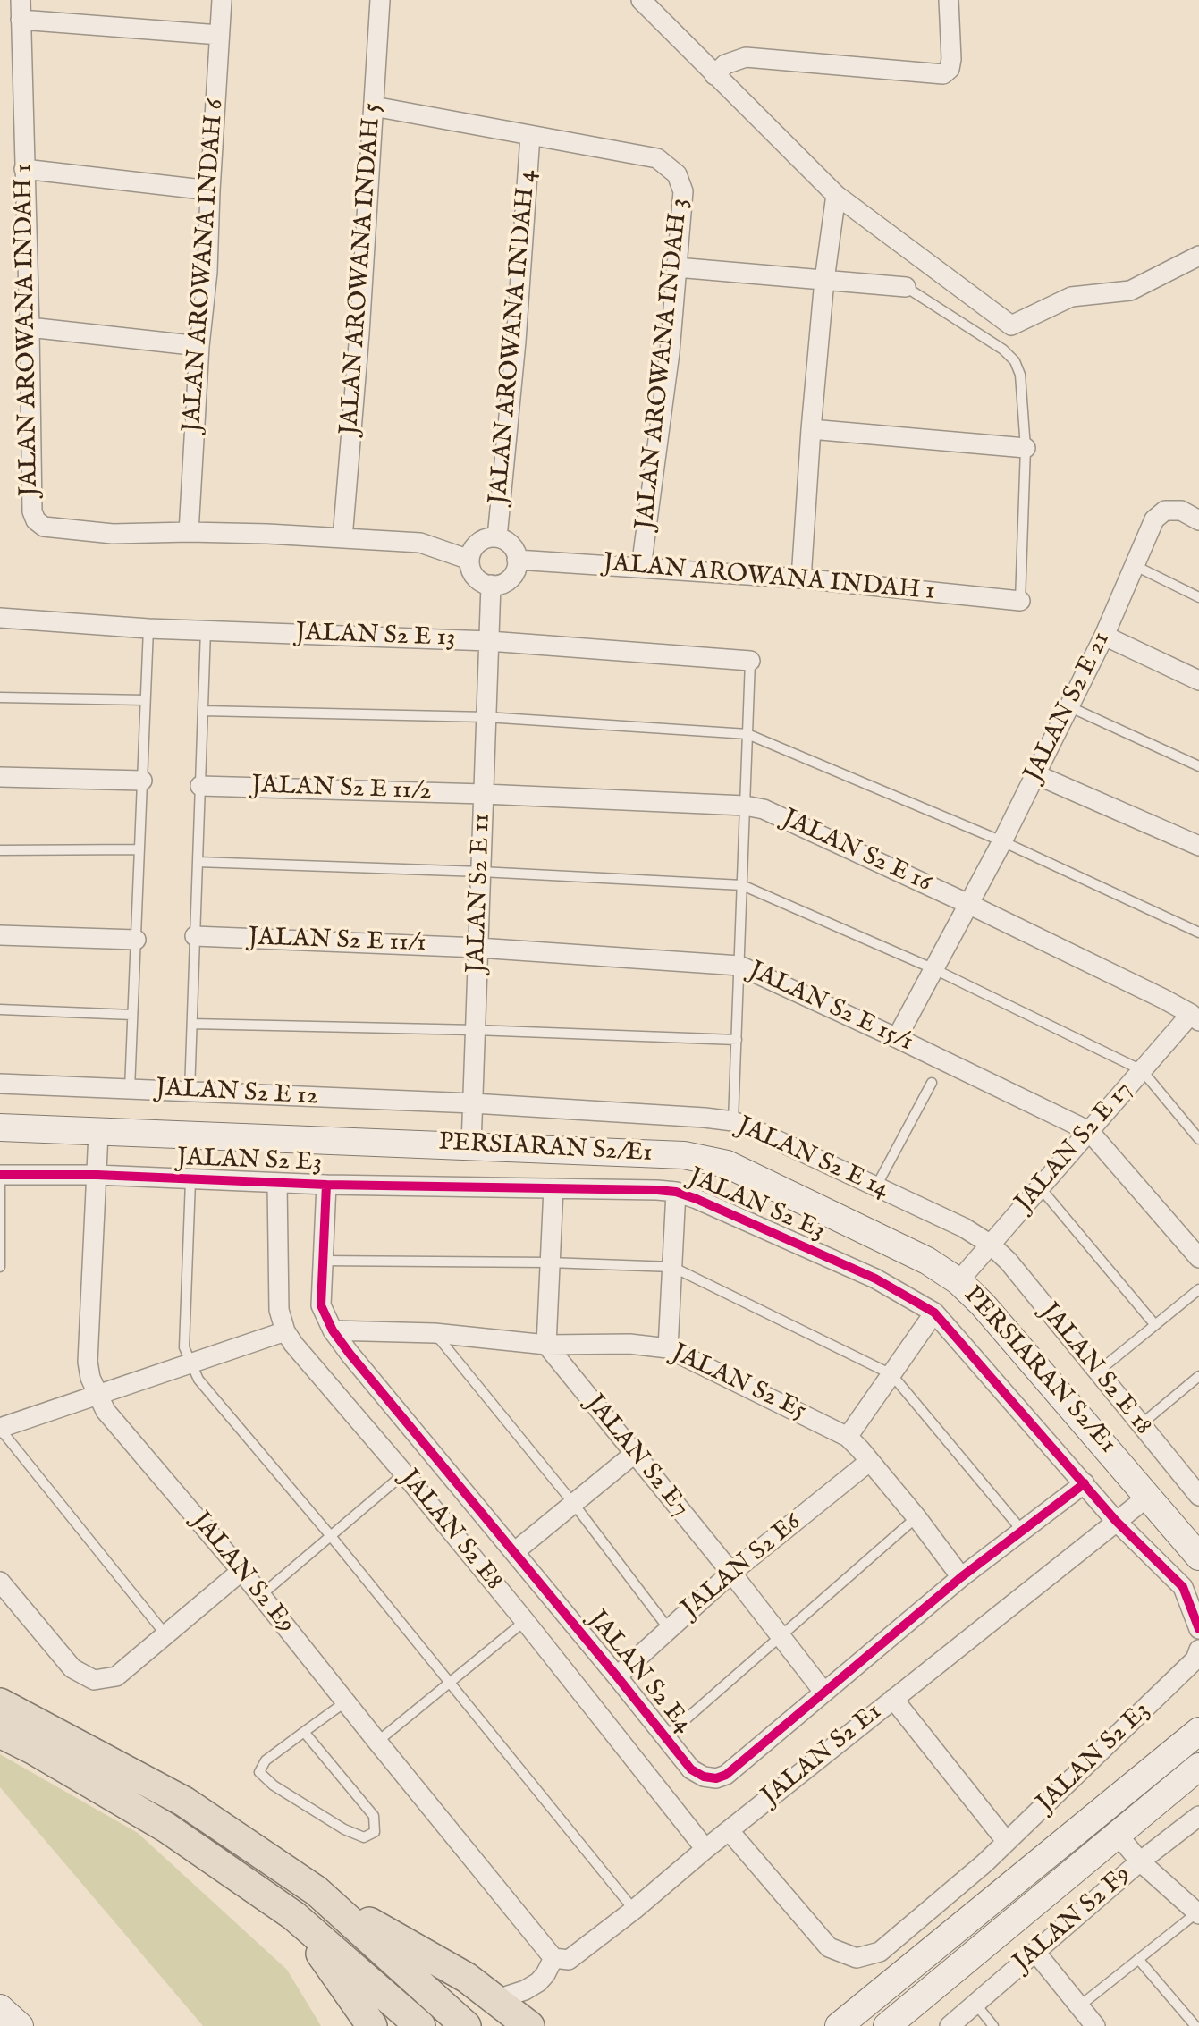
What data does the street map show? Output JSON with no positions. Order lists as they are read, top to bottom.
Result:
{
  "streets": {
    "street": [
      "JALAN AROWANA INDAH 6",
      "JALAN AROWANA INDAH 5",
      "JALAN AROWANA INDAH 1",
      "JALAN AROWANA INDAH 4",
      "JALAN AROWANA INDAH 3",
      "JALAN S2 E 13",
      "JALAN S2 E 21",
      "JALAN S2 E 11/2",
      "JALAN S2 E 16",
      "JALAN S2 E 11",
      "JALAN S2 E 11/1",
      "JALAN S2 E 15/1",
      "JALAN S2 E 12",
      "JALAN S2 E 17",
      "PERSIARAN S2/E1",
      "JALAN S2 E 14",
      "JALAN S2 E3",
      "JALAN S2 E 18",
      "JALAN S2 E5",
      "JALAN S2 E7",
      "JALAN S2 E8",
      "JALAN S2 E6",
      "JALAN S2 E9",
      "JALAN S2 E4",
      "JALAN S2 E1",
      "JALAN S2 F9"
    ]
  },
  "crossings": [
    ["JALAN AROWANA INDAH 6", "JALAN AROWANA INDAH 1"],
    ["JALAN AROWANA INDAH 5", "JALAN AROWANA INDAH 1"],
    ["JALAN AROWANA INDAH 5", "JALAN AROWANA INDAH 3"],
    ["JALAN AROWANA INDAH 1", "JALAN AROWANA INDAH 4"],
    ["JALAN AROWANA INDAH 1", "JALAN AROWANA INDAH 3"],
    ["JALAN AROWANA INDAH 1", "JALAN S2 E 11"],
    ["JALAN AROWANA INDAH 4", "JALAN AROWANA INDAH 3"],
    ["JALAN AROWANA INDAH 4", "JALAN S2 E 11"],
    ["JALAN S2 E 13", "JALAN S2 E 11"],
    ["JALAN S2 E 21", "JALAN S2 E 16"],
    ["JALAN S2 E 21", "JALAN S2 E 15/1"],
    ["JALAN S2 E 11/2", "JALAN S2 E 16"],
    ["JALAN S2 E 11/2", "JALAN S2 E 11"],
    ["JALAN S2 E 16", "JALAN S2 E 11"],
    ["JALAN S2 E 16", "JALAN S2 E 17"],
    ["JALAN S2 E 11", "JALAN S2 E 11/1"],
    ["JALAN S2 E 11", "JALAN S2 E 15/1"],
    ["JALAN S2 E 11", "JALAN S2 E 12"],
    ["JALAN S2 E 11", "PERSIARAN S2/E1"],
    ["JALAN S2 E 11", "JALAN S2 E 14"],
    ["JALAN S2 E 11/1", "JALAN S2 E 15/1"],
    ["JALAN S2 E 15/1", "JALAN S2 E 17"],
    ["JALAN S2 E 12", "JALAN S2 E 14"],
    ["JALAN S2 E 17", "PERSIARAN S2/E1"],
    ["JALAN S2 E 17", "JALAN S2 E 14"],
    ["JALAN S2 E 17", "JALAN S2 E 18"],
    ["PERSIARAN S2/E1", "JALAN S2 E9"],
    ["PERSIARAN S2/E1", "JALAN S2 E1"],
    ["JALAN S2 E 14", "JALAN S2 E 18"],
    ["JALAN S2 E3", "JALAN S2 E8"],
    ["JALAN S2 E3", "JALAN S2 E9"],
    ["JALAN S2 E3", "JALAN S2 E4"],
    ["JALAN S2 E3", "JALAN S2 E1"],
    ["JALAN S2 E5", "JALAN S2 E7"],
    ["JALAN S2 E5", "JALAN S2 E6"],
    ["JALAN S2 E5", "JALAN S2 E4"],
    ["JALAN S2 E7", "JALAN S2 E6"],
    ["JALAN S2 E7", "JALAN S2 E4"],
    ["JALAN S2 E8", "JALAN S2 E1"],
    ["JALAN S2 E6", "JALAN S2 E4"],
    ["JALAN S2 E9", "JALAN S2 E1"]
  ]
}
